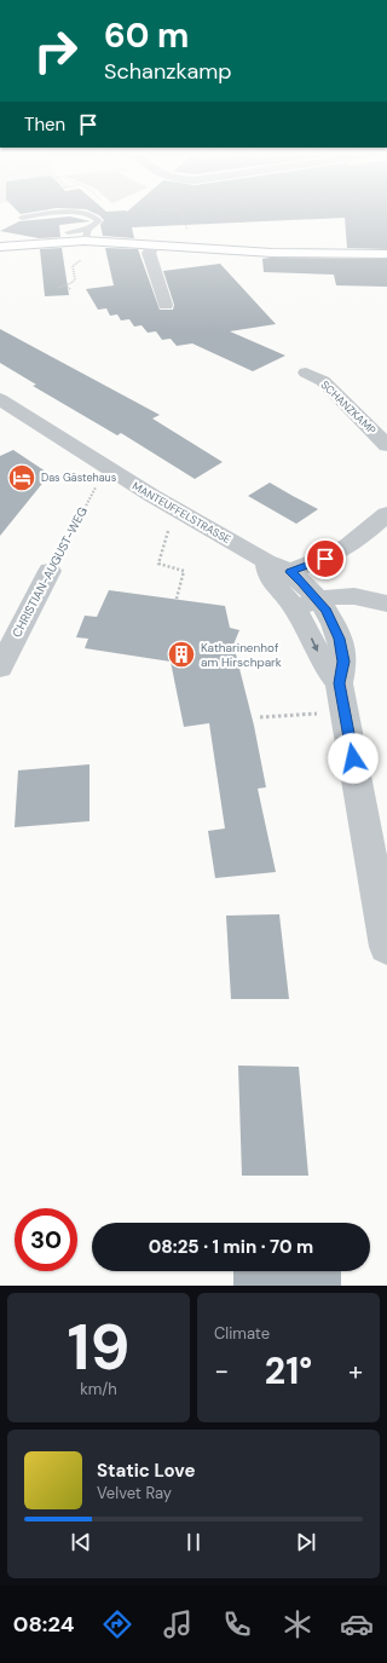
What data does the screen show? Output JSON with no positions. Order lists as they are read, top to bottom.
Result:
{
  "streets": {
    "street": ["SCHANZKAMP", "MANTEUFFELSTRASSE", "CHRISTIAN-AUGUST-WEG"]
  },
  "places": {
    "hotel": ["Das Gästehaus"],
    "building": ["Katharinenhof am Hirschpark"]
  },
  "page": {
    "turn": ["60 m", "Schanzkamp"],
    "then": "Then",
    "limit": "30",
    "trip": "08:25 · 1 min · 70 m",
    "tile": [
      ["19", "km/h"],
      "Climate"
    ],
    "heat": ["−", "21°", "+"],
    "song": ["Static Love", "Velvet Ray"],
    "tabs": "08:24"
  }
}
